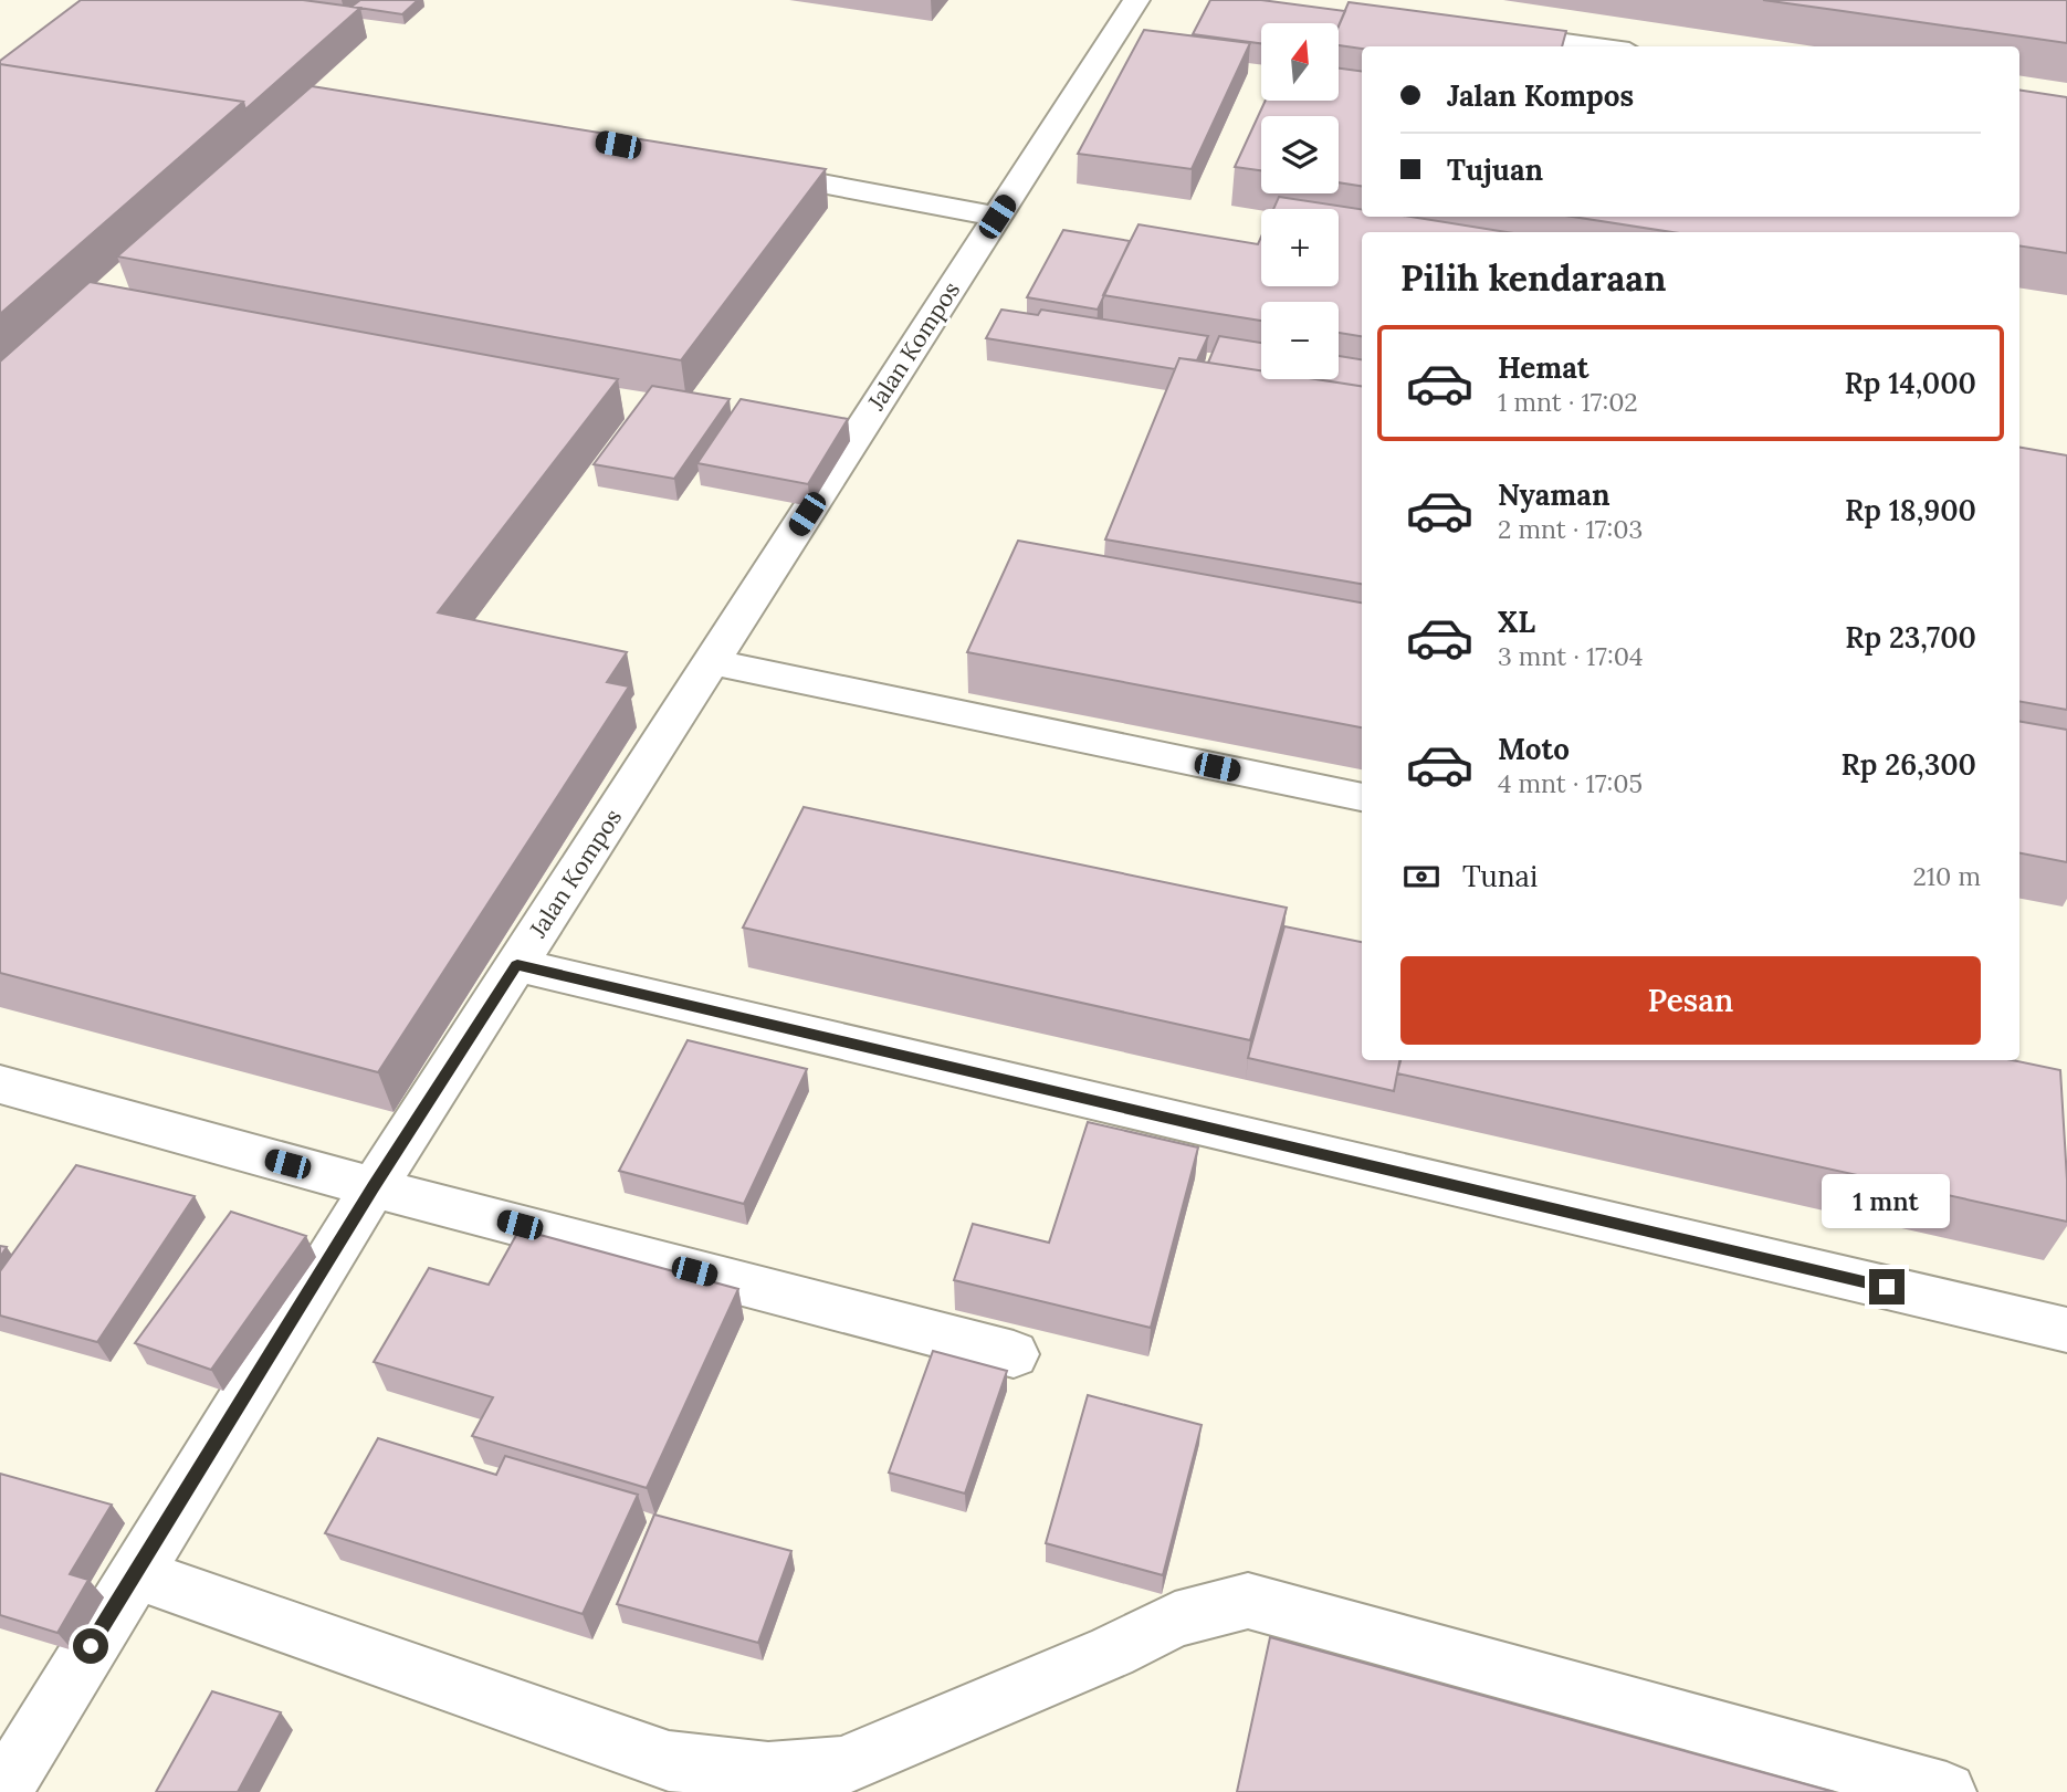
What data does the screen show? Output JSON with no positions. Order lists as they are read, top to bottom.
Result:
{
  "streets": {
    "street": ["Jalan Kompos"]
  },
  "north": "top",
  "page": {
    "map_buttons": ["+", "−"],
    "banner": ["Jalan Kompos", "Tujuan"],
    "heading": "Pilih kendaraan",
    "list": [
      {
        "name": "Hemat",
        "note": "1 mnt · 17:02",
        "value": "Rp 14,000"
      },
      {
        "name": "Nyaman",
        "note": "2 mnt · 17:03",
        "value": "Rp 18,900"
      },
      {
        "name": "XL",
        "note": "3 mnt · 17:04",
        "value": "Rp 23,700"
      },
      {
        "name": "Moto",
        "note": "4 mnt · 17:05",
        "value": "Rp 26,300"
      }
    ],
    "pay": ["Tunai", "210 m"],
    "buttons": "Pesan",
    "bubble": "1 mnt"
  }
}
